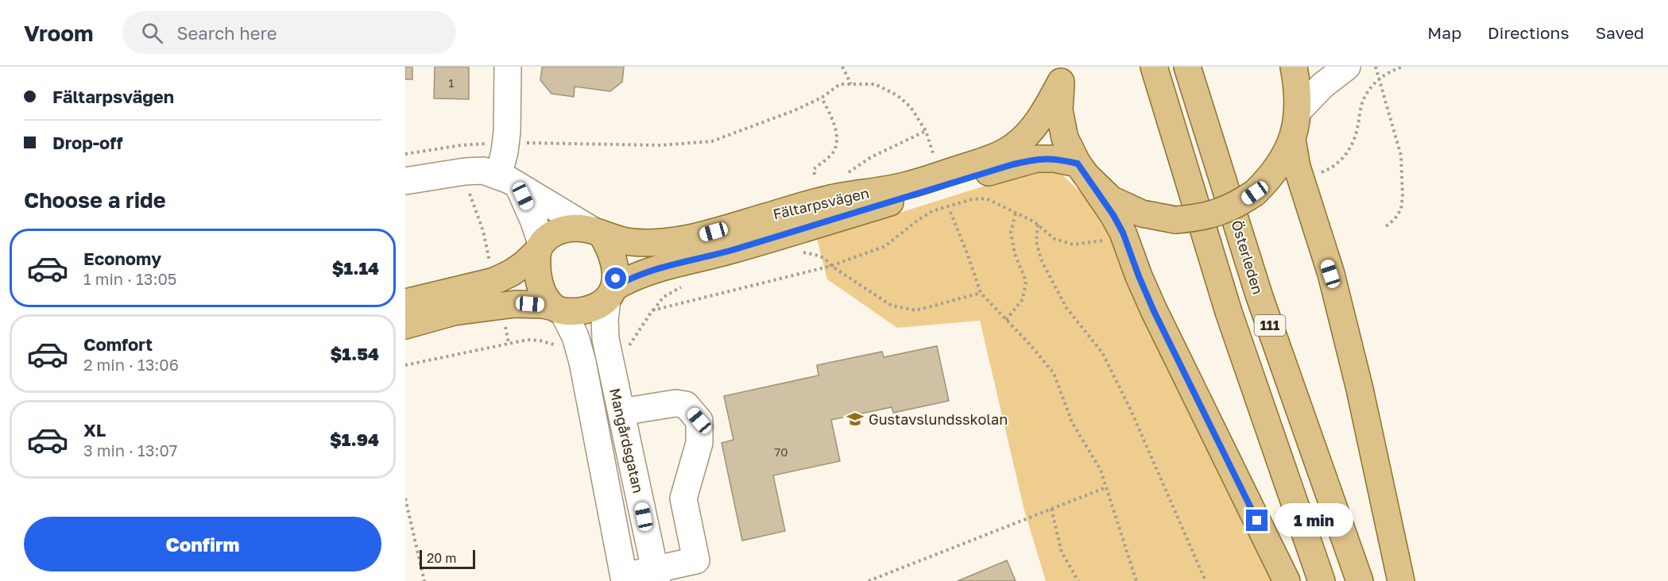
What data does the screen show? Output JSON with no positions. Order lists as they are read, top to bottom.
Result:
{
  "streets": {
    "main road": ["Fältarpsvägen", "Österleden", "111"],
    "street": ["Mangårdsgatan"]
  },
  "crossings": [
    ["Fältarpsvägen", "Mangårdsgatan"]
  ],
  "places": {
    "school or university": ["Gustavslundsskolan"]
  },
  "house_numbers": ["1", "70"],
  "scale_bar": "20 m",
  "page": {
    "header": "Vroom",
    "search": "Search here",
    "nav": ["Map", "Directions", "Saved"],
    "banner": ["Fältarpsvägen", "Drop-off"],
    "heading": "Choose a ride",
    "list": [
      {
        "name": "Economy",
        "note": "1 min · 13:05",
        "value": "$1.14"
      },
      {
        "name": "Comfort",
        "note": "2 min · 13:06",
        "value": "$1.54"
      },
      {
        "name": "XL",
        "note": "3 min · 13:07",
        "value": "$1.94"
      }
    ],
    "bubble": "1 min",
    "buttons": "Confirm",
    "scale": "20 m"
  }
}
